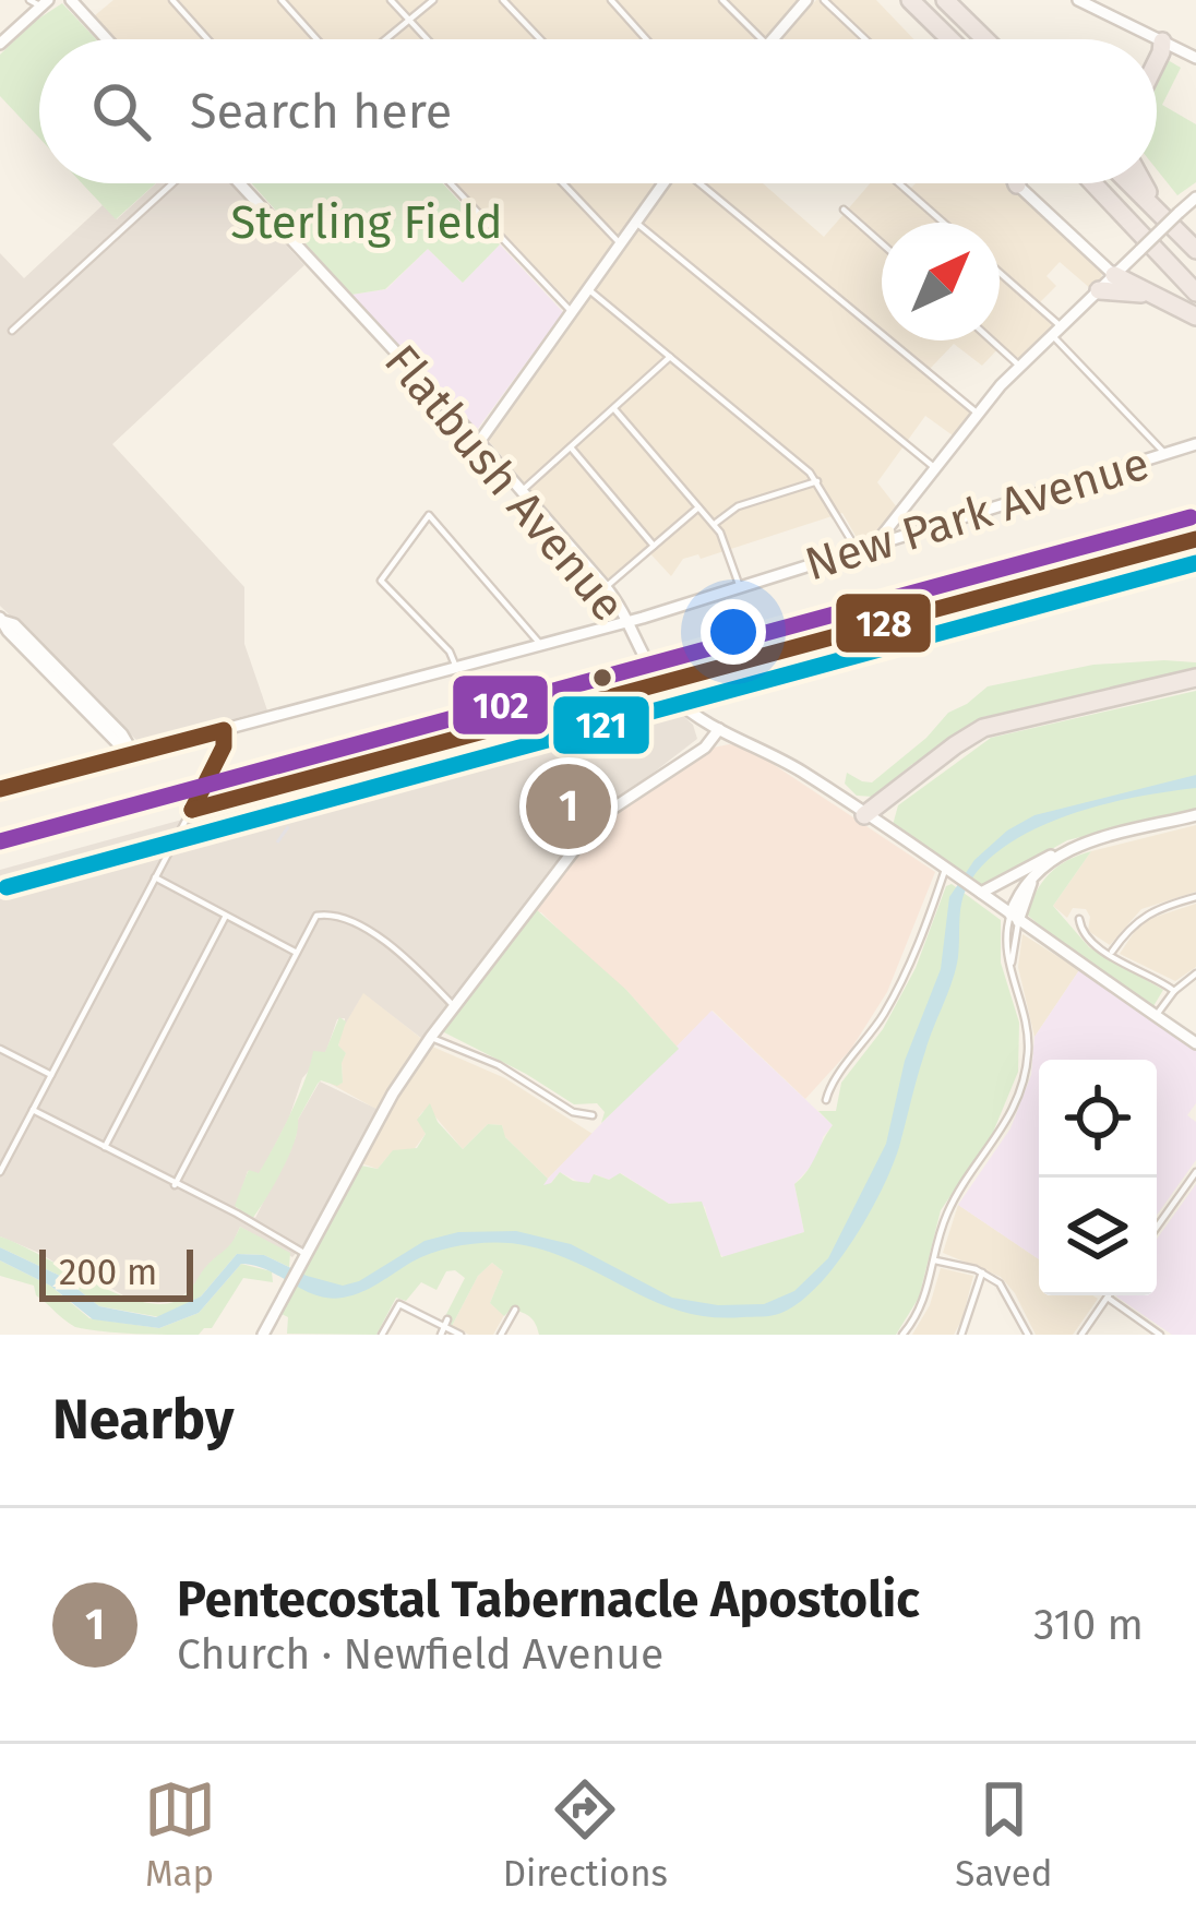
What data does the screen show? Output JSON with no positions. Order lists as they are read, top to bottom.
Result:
{
  "streets": {
    "street": ["Flatbush Avenue", "New Park Avenue"]
  },
  "crossings": [
    ["Flatbush Avenue", "New Park Avenue"]
  ],
  "parks": ["Sterling Field"],
  "lines": ["transit line 102", "transit line 128", "transit line 121"],
  "scale_bar": "200 m",
  "north": "top right",
  "page": {
    "search": "Search here",
    "pins": "1",
    "scale": "200 m",
    "heading": "Nearby",
    "list": [
      {
        "mark": "1",
        "name": "Pentecostal Tabernacle Apostolic",
        "note": "Church · Newfield Avenue",
        "value": "310 m"
      }
    ],
    "nav": ["Map", "Directions", "Saved"]
  }
}
